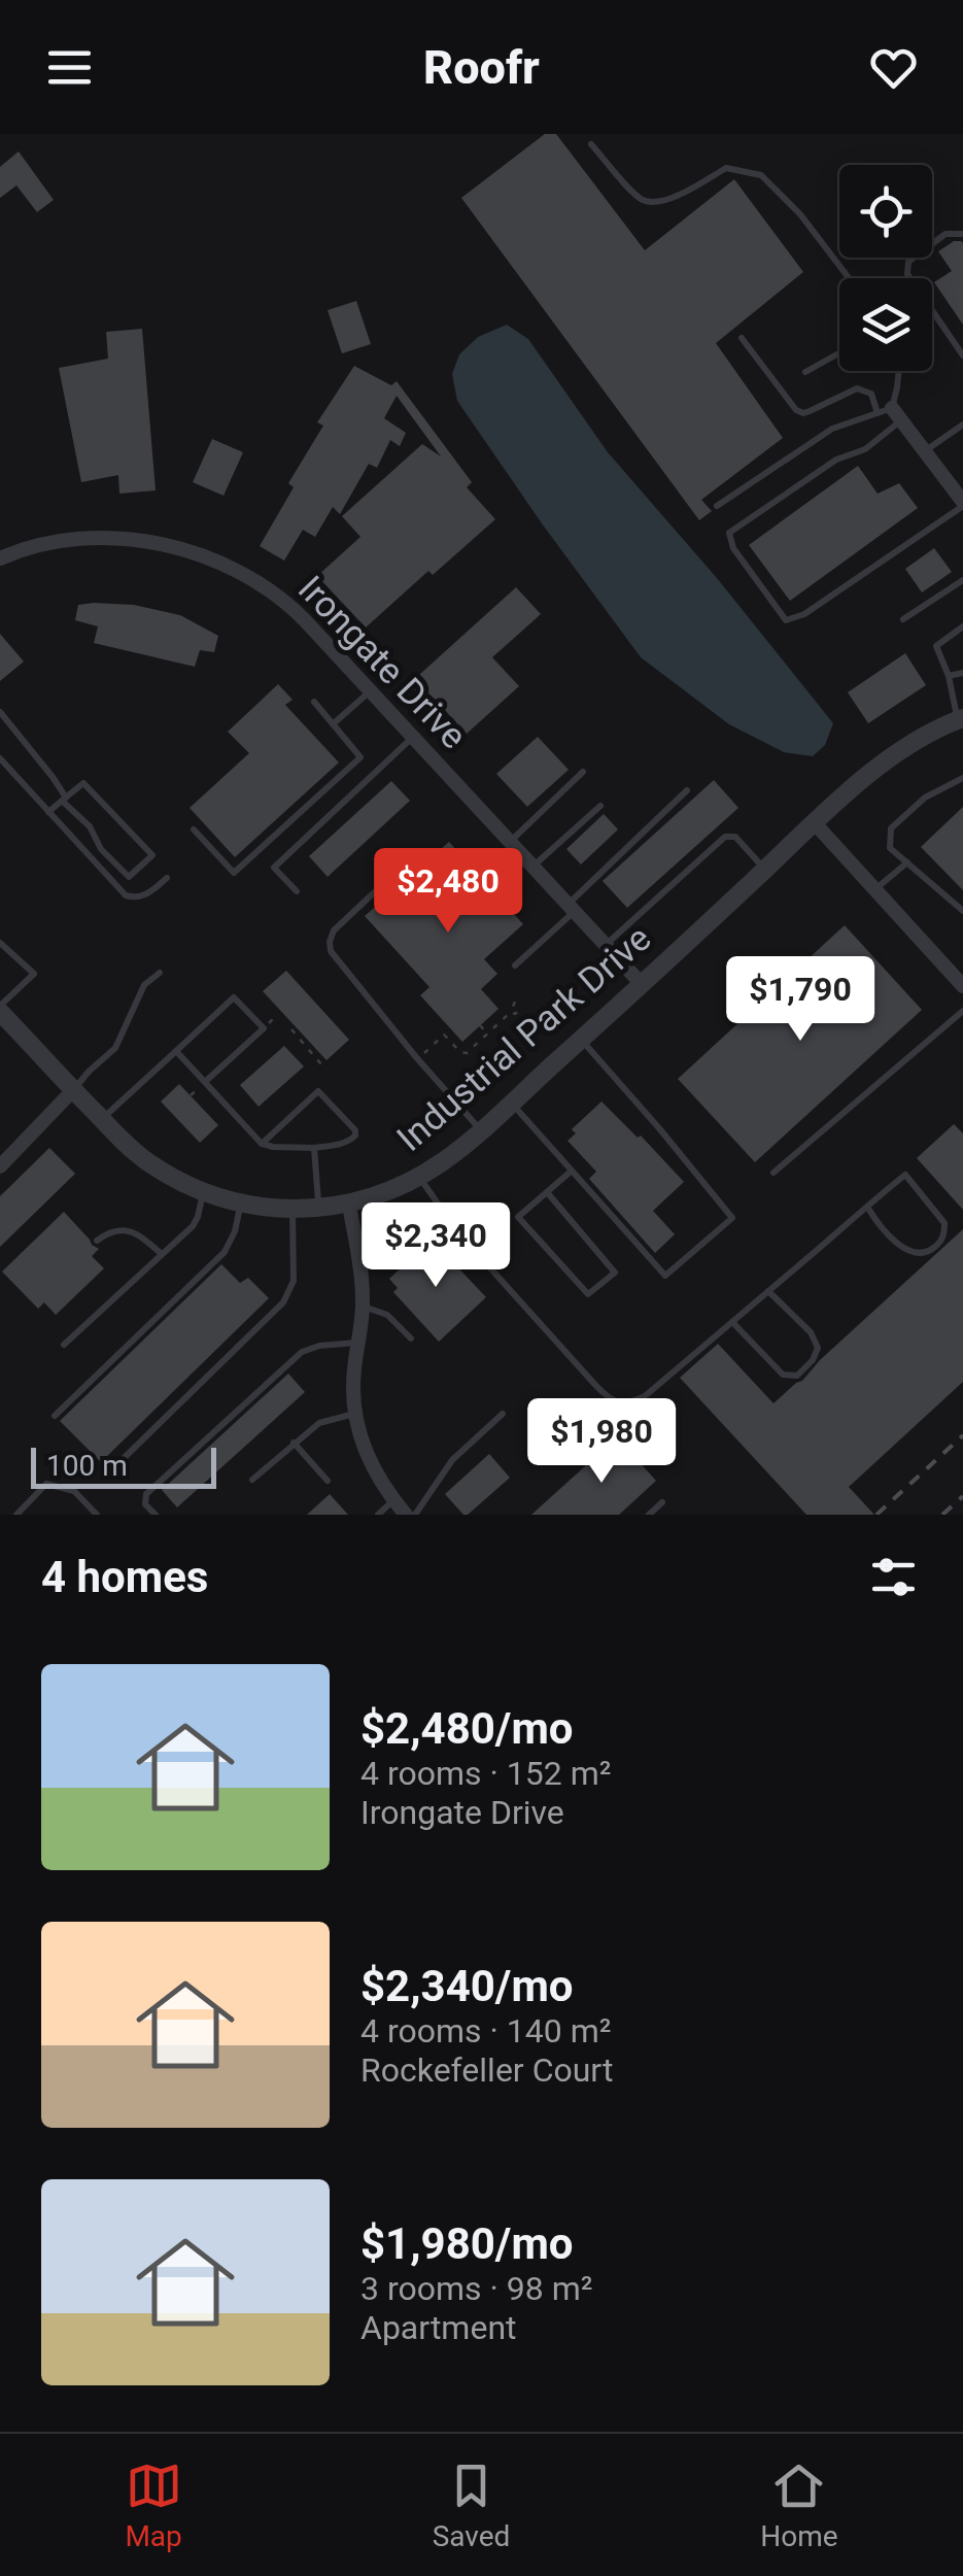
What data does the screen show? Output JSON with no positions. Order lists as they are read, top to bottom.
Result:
{
  "streets": {
    "street": ["Irongate Drive", "Industrial Park Drive"]
  },
  "crossings": [
    ["Irongate Drive", "Industrial Park Drive"]
  ],
  "scale_bar": "100 m",
  "page": {
    "header": "Roofr",
    "price": [
      "$2,480",
      "$1,790",
      "$2,340",
      "$1,980"
    ],
    "scale": "100 m",
    "heading": "4 homes",
    "list": [
      {
        "name": "$2,480/mo",
        "note": "4 rooms · 152 m² · Irongate Drive"
      },
      {
        "name": "$2,340/mo",
        "note": "4 rooms · 140 m² · Rockefeller Court"
      },
      {
        "name": "$1,980/mo",
        "note": "3 rooms · 98 m² · Apartment"
      }
    ],
    "tabs": ["Map", "Saved", "Home"]
  }
}
